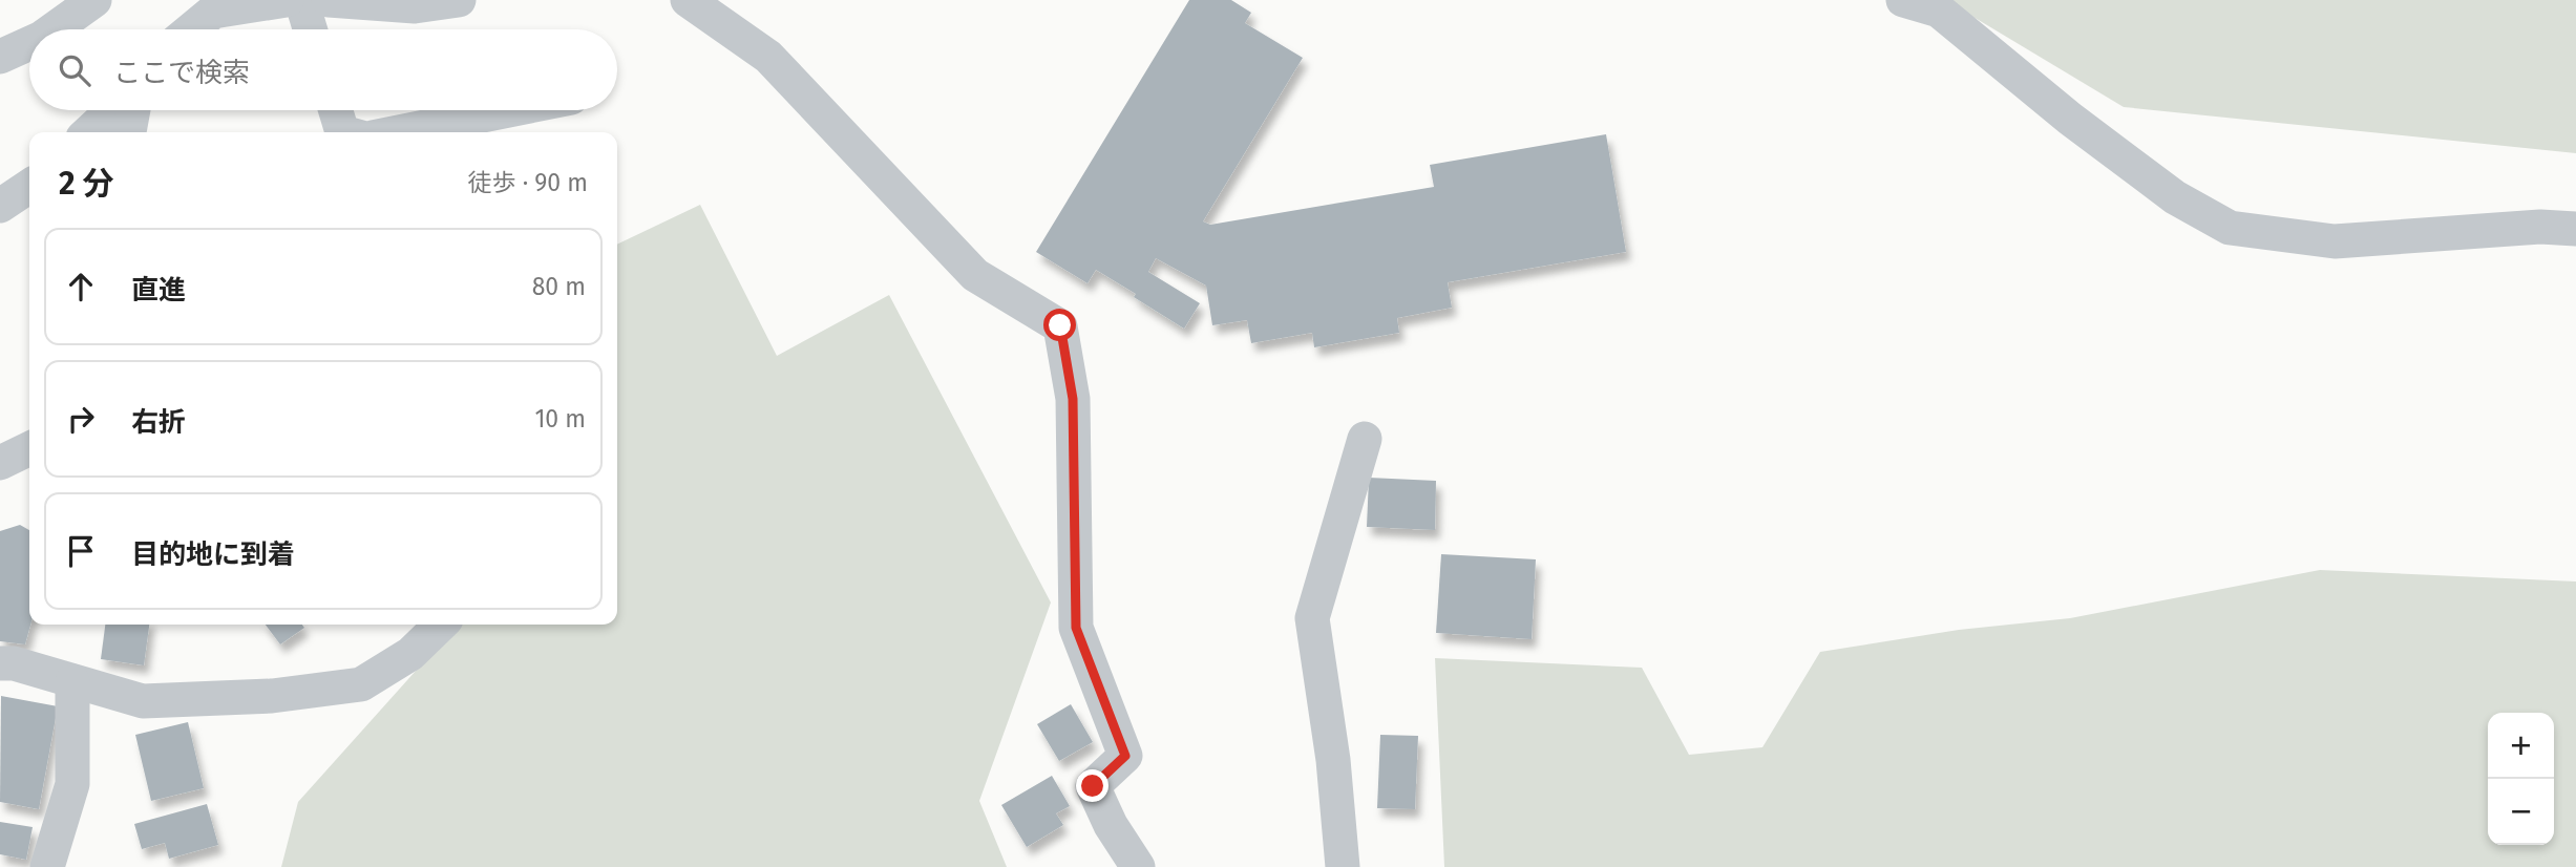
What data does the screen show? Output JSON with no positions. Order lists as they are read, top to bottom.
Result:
{
  "page": {
    "search": "ここで検索",
    "heading": ["2 分", "徒歩 · 90 m"],
    "list": [
      ["直進", "80 m"],
      ["右折", "10 m"],
      "目的地に到着"
    ],
    "map_buttons": ["+", "−"]
  }
}
